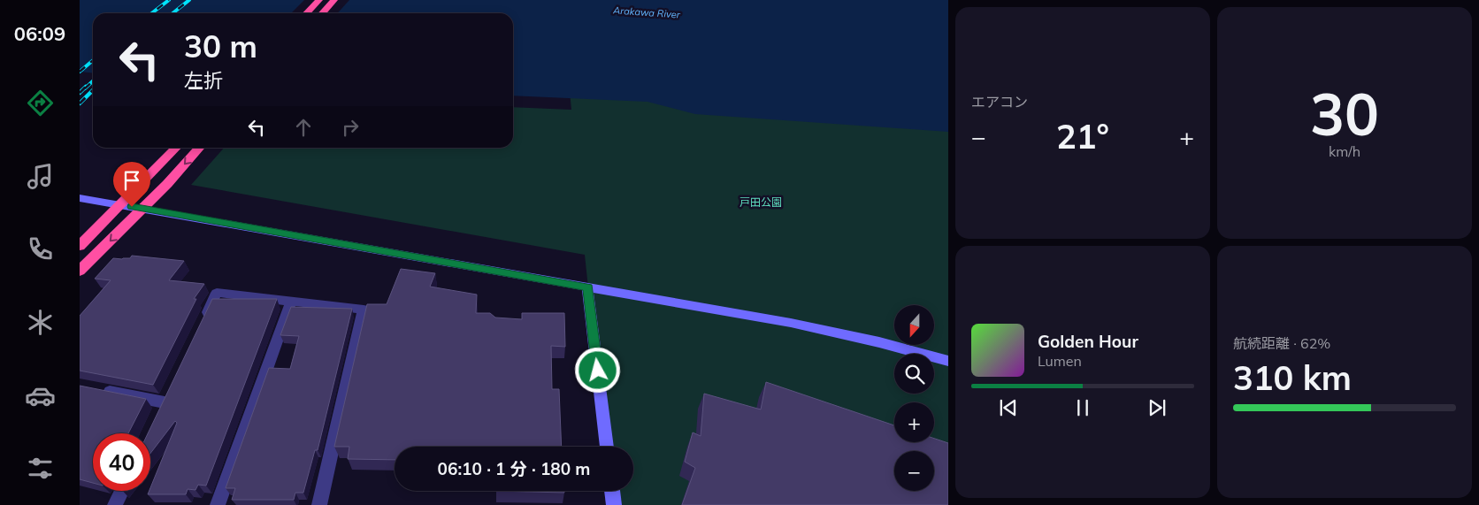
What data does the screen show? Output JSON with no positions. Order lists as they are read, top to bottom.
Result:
{
  "water": ["Arakawa River"],
  "parks": ["戸田公園"],
  "north": "bottom",
  "page": {
    "tabs": "06:09",
    "tile": [
      "エアコン",
      ["30", "km/h"],
      ["航続距離 · 62%", "310 km"]
    ],
    "turn": ["30 m", "左折"],
    "heat": ["−", "21°", "+"],
    "map_buttons": ["+", "−"],
    "song": ["Golden Hour", "Lumen"],
    "limit": "40",
    "trip": "06:10 · 1 分 · 180 m"
  }
}
